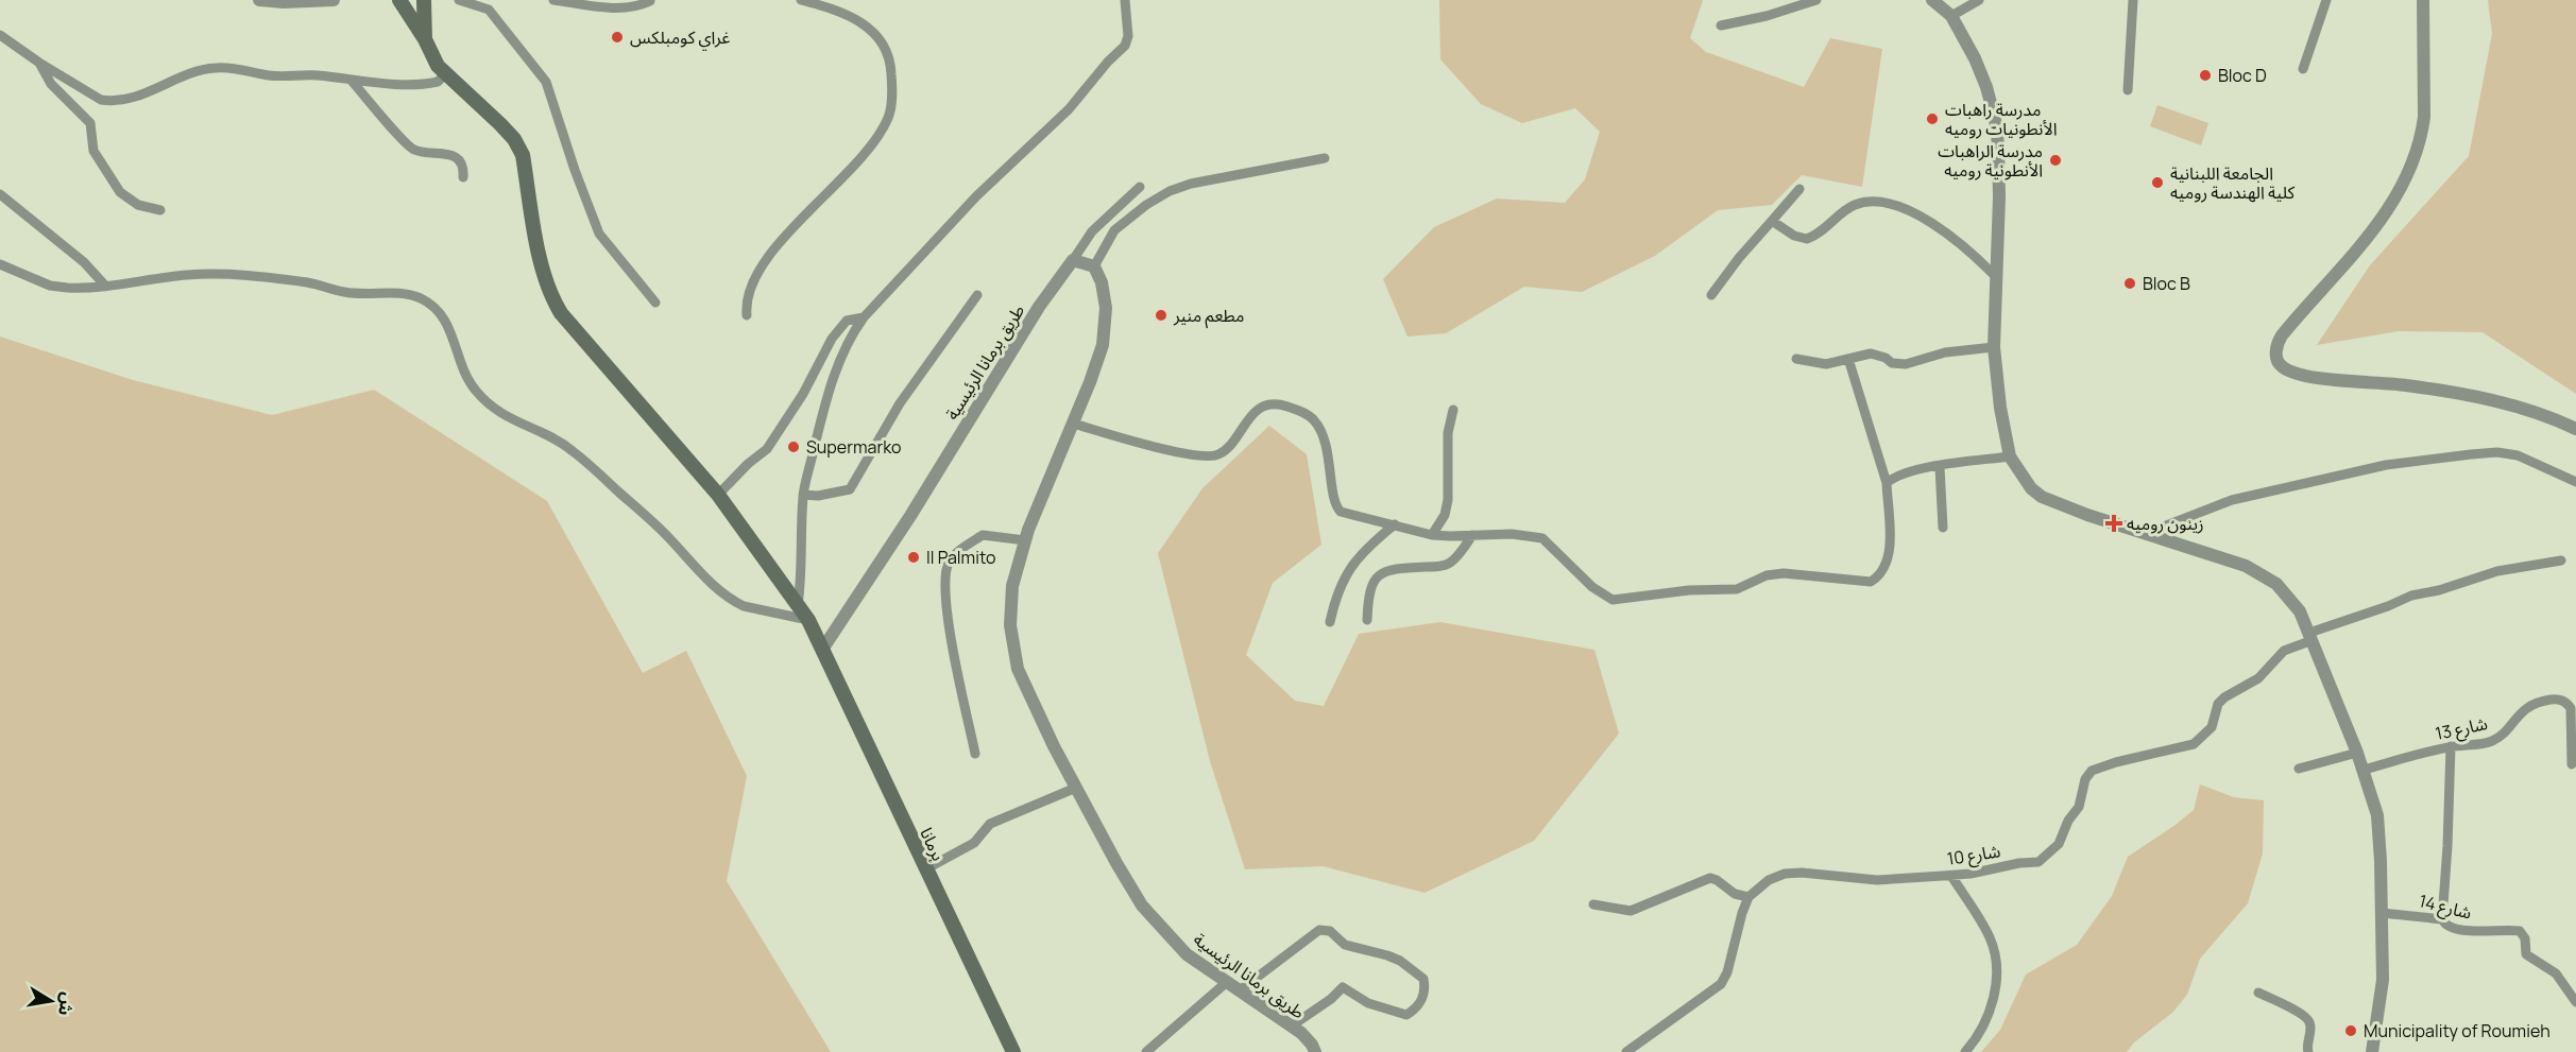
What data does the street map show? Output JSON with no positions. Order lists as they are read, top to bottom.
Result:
{
  "streets": {
    "main road": ["برمانا"],
    "street": [
      "طريق برمانا الرئيسية",
      "شارع 13",
      "شارع 10",
      "شارع 14"
    ]
  },
  "crossings": [
    ["طريق برمانا الرئيسية", "برمانا"]
  ],
  "places": {
    "other": [
      "غراي كومبلكس",
      "Bloc D",
      "مدرسة راهبات الأنطونيات روميه",
      "مدرسة الراهبات الأنطونية روميه",
      "الجامعة اللبنانية كلية الهندسة روميه",
      "Bloc B",
      "مطعم منير",
      "Supermarko",
      "Il Palmito",
      "Municipality of Roumieh"
    ],
    "health": ["زينون روميه"]
  },
  "north": "right"
}
